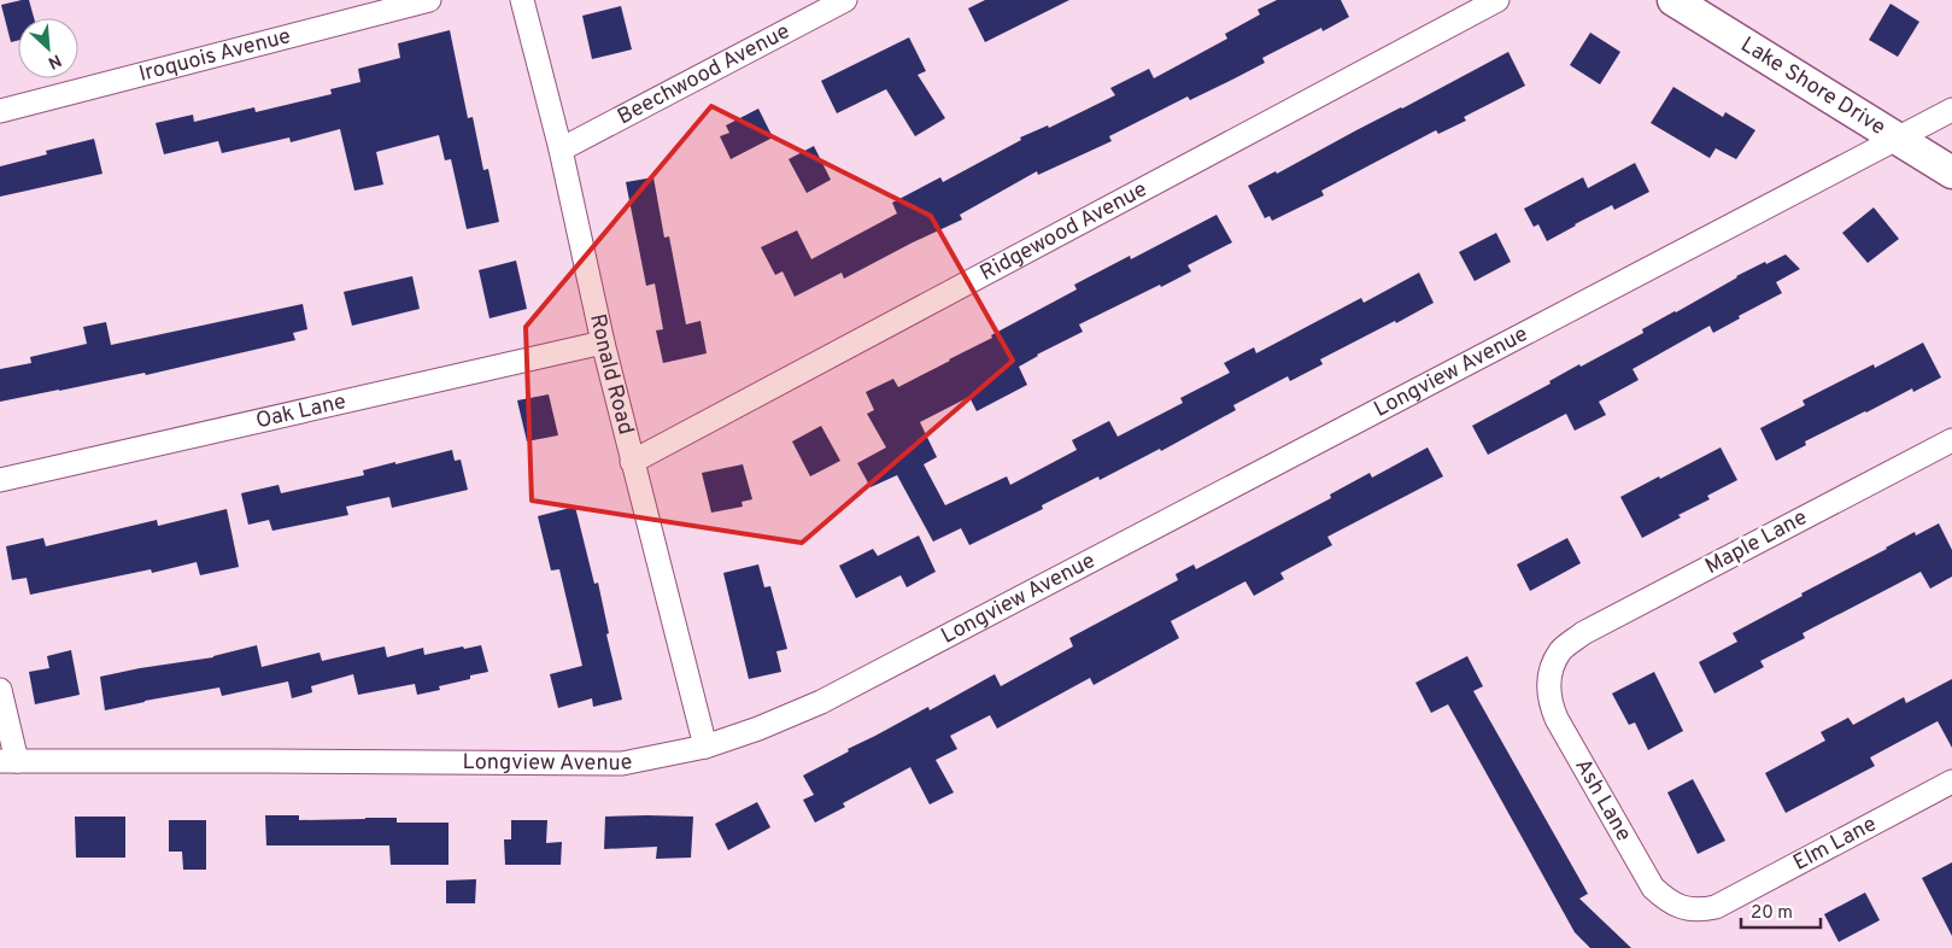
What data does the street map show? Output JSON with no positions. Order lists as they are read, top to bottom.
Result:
{
  "streets": {
    "street": [
      "Iroquois Avenue",
      "Beechwood Avenue",
      "Lake Shore Drive",
      "Ridgewood Avenue",
      "Longview Avenue",
      "Ronald Road",
      "Oak Lane",
      "Maple Lane",
      "Ash Lane",
      "Elm Lane"
    ]
  },
  "crossings": [
    ["Beechwood Avenue", "Ronald Road"],
    ["Lake Shore Drive", "Longview Avenue"],
    ["Ridgewood Avenue", "Ronald Road"],
    ["Longview Avenue", "Ronald Road"],
    ["Ronald Road", "Oak Lane"],
    ["Maple Lane", "Ash Lane"],
    ["Ash Lane", "Elm Lane"]
  ],
  "scale_bar": "20 m",
  "north": "bottom right"
}
